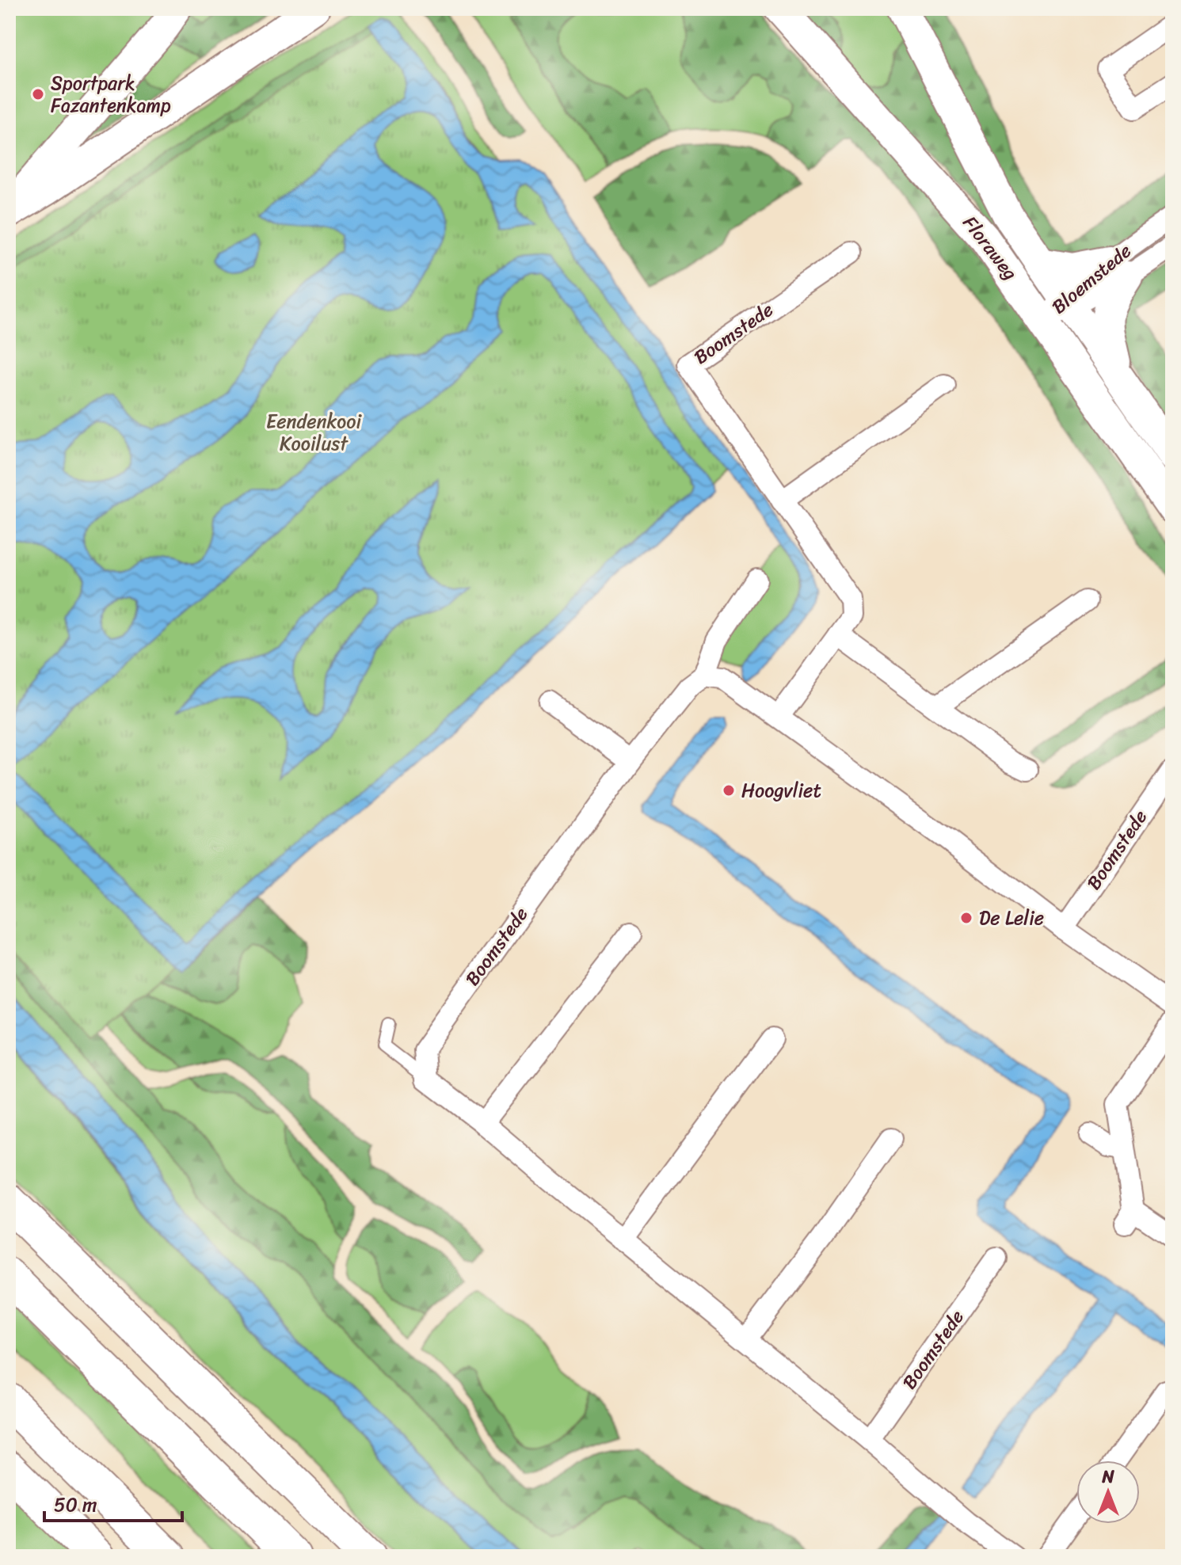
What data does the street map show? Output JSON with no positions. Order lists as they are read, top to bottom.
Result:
{
  "streets": {
    "main road": ["Floraweg"],
    "street": ["Bloemstede", "Boomstede"]
  },
  "crossings": [
    ["Floraweg", "Bloemstede"]
  ],
  "parks": ["Eendenkooi Kooilust"],
  "places": ["Sportpark Fazantenkamp", "Hoogvliet", "De Lelie"],
  "scale_bar": "50 m",
  "north": "top"
}
